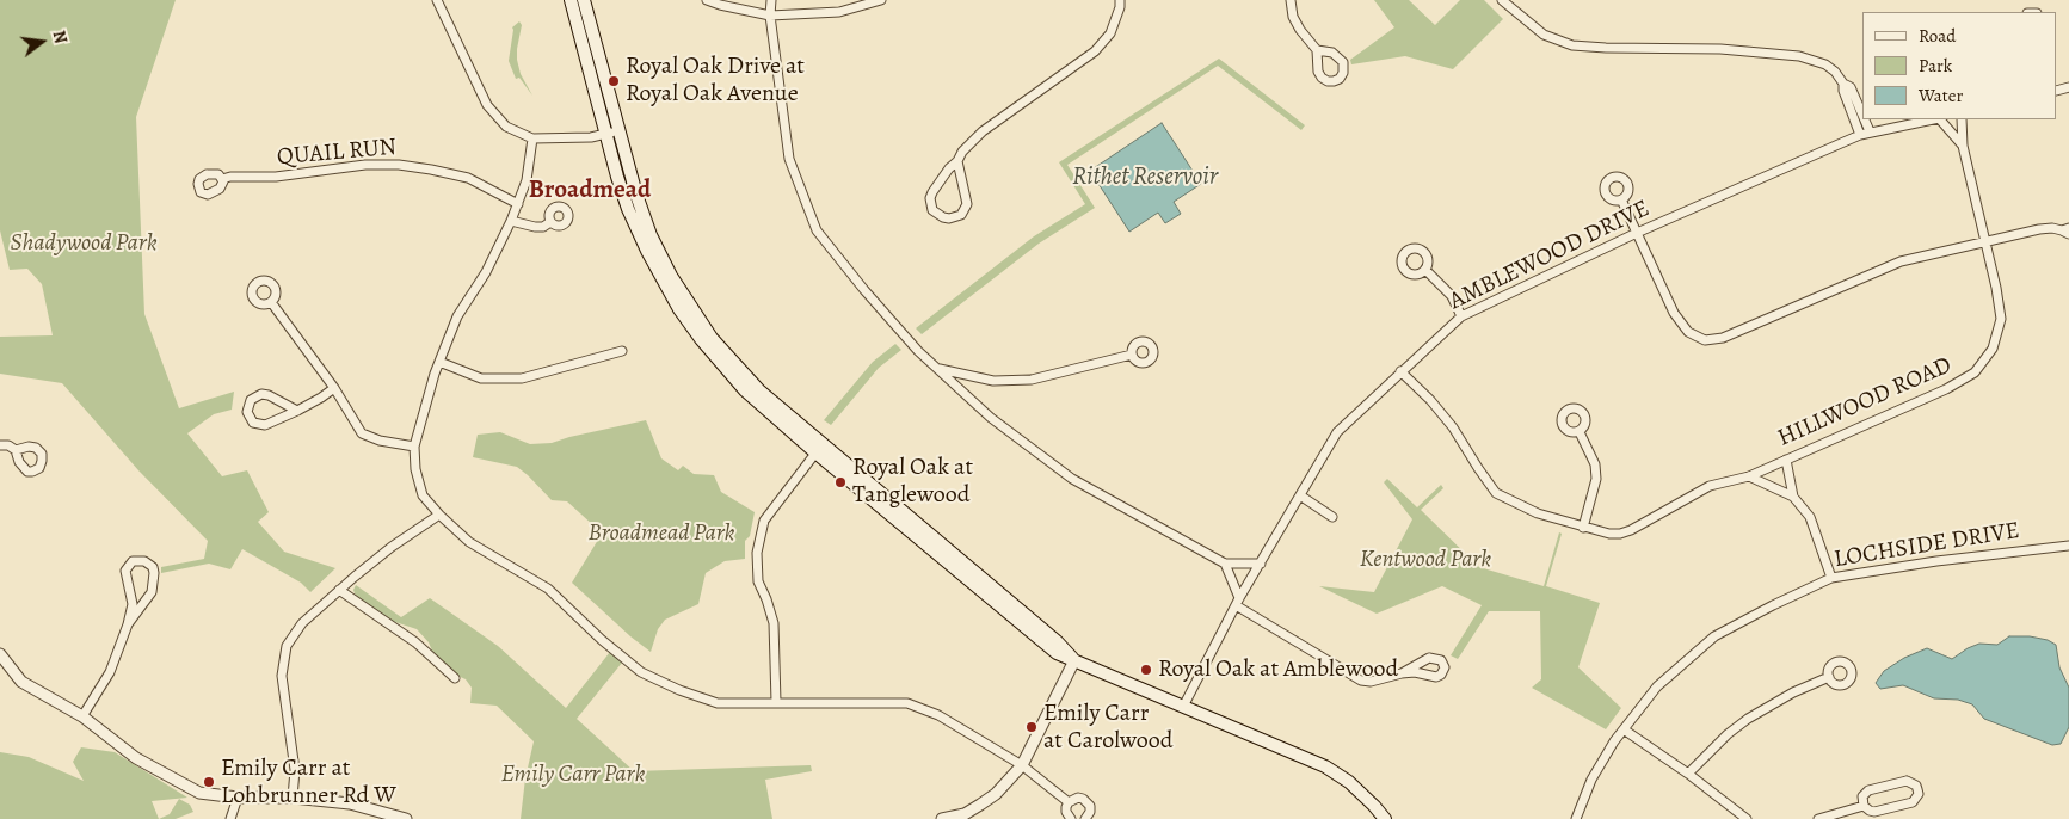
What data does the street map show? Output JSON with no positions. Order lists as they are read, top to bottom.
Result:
{
  "streets": {
    "street": [
      "QUAIL RUN",
      "AMBLEWOOD DRIVE",
      "HILLWOOD ROAD",
      "LOCHSIDE DRIVE"
    ]
  },
  "crossings": [
    ["AMBLEWOOD DRIVE", "HILLWOOD ROAD"]
  ],
  "districts": ["Broadmead"],
  "water": ["Rithet Reservoir"],
  "parks": [
    "Shadywood Park",
    "Broadmead Park",
    "Kentwood Park",
    "Emily Carr Park"
  ],
  "places": [
    "Royal Oak Drive at Royal Oak Avenue",
    "Royal Oak at Tanglewood",
    "Royal Oak at Amblewood",
    "Emily Carr at Carolwood",
    "Emily Carr at Lohbrunner Rd W"
  ],
  "legend": ["Road", "Park", "Water"],
  "north": "right"
}
